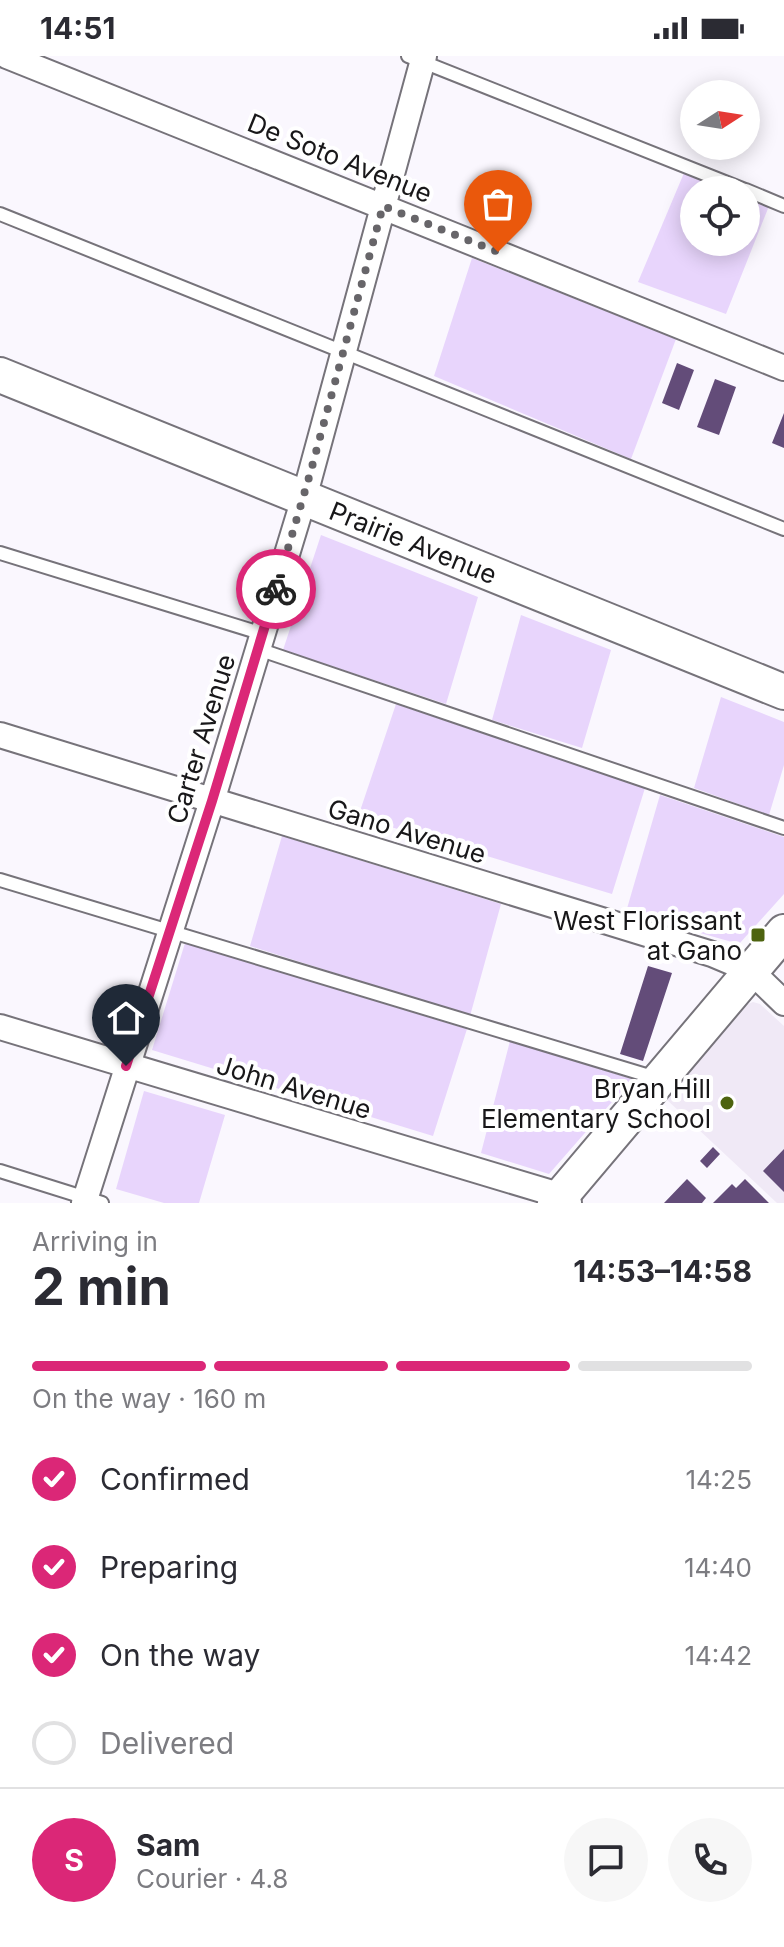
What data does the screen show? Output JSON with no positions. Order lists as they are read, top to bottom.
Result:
{
  "streets": {
    "street": [
      "De Soto Avenue",
      "Prairie Avenue",
      "Carter Avenue",
      "Gano Avenue",
      "John Avenue"
    ]
  },
  "crossings": [
    ["De Soto Avenue", "Carter Avenue"],
    ["Prairie Avenue", "Carter Avenue"],
    ["Carter Avenue", "Gano Avenue"],
    ["Carter Avenue", "John Avenue"]
  ],
  "places": {
    "transit": ["West Florissant at Gano"],
    "other": ["Bryan Hill Elementary School"]
  },
  "north": "right",
  "page": {
    "status": "14:51",
    "heading": ["2 min", "Arriving in", "14:53–14:58"],
    "panel": ["Sam", "Courier · 4.8"],
    "bar": "On the way · 160 m",
    "list": [
      ["Confirmed", "14:25"],
      ["Preparing", "14:40"],
      ["On the way", "14:42"],
      "Delivered"
    ],
    "round": "S"
  }
}
